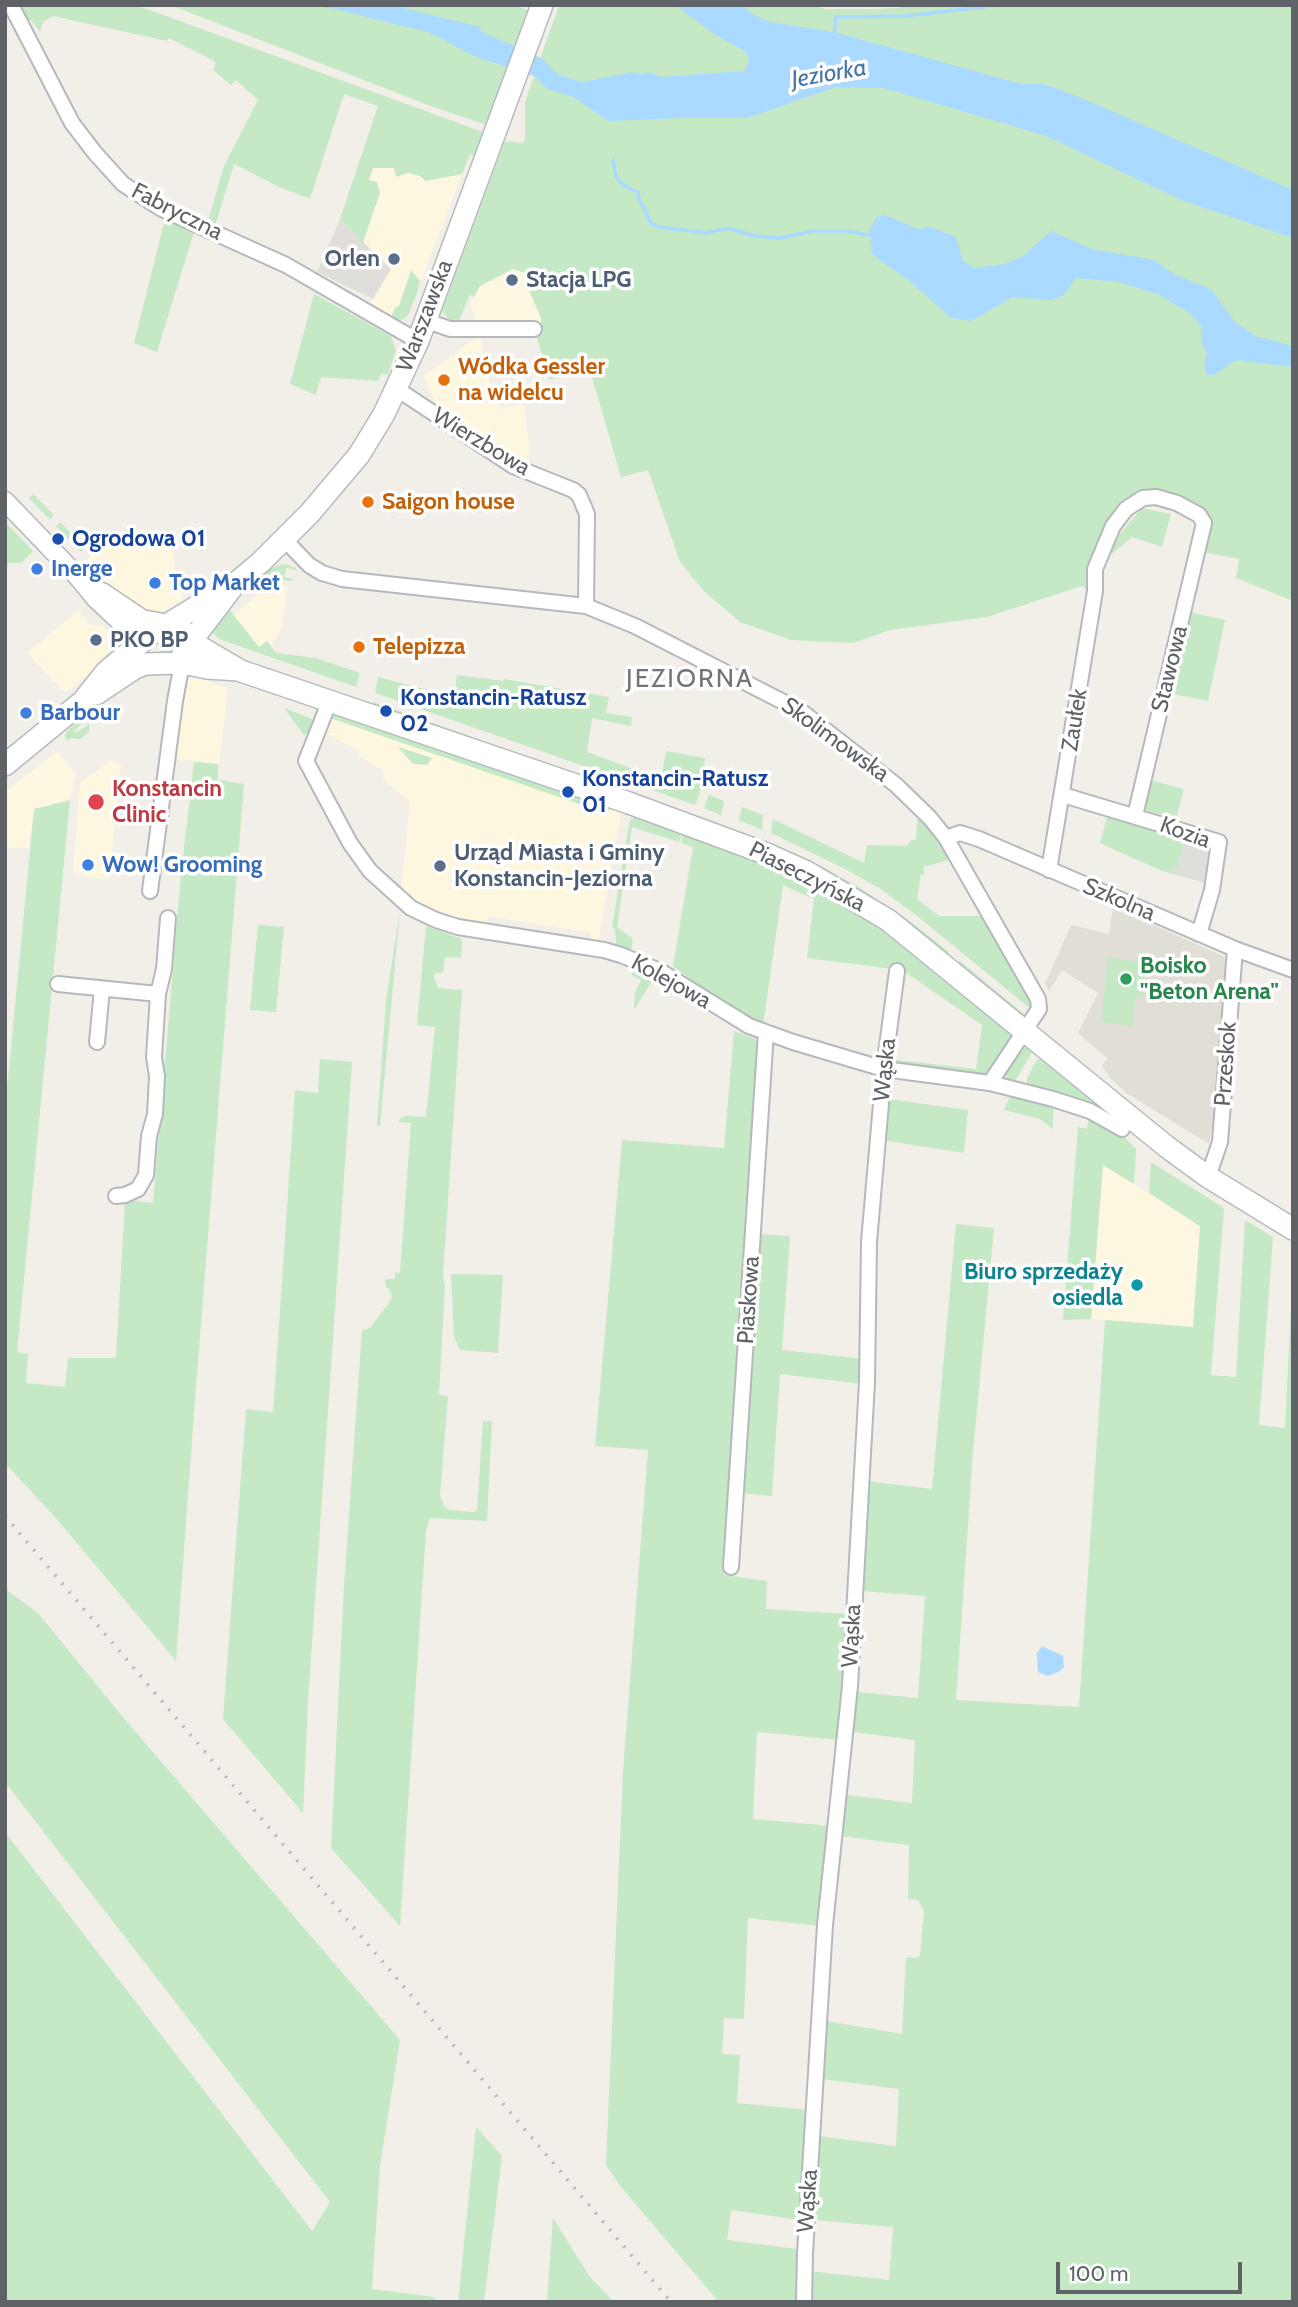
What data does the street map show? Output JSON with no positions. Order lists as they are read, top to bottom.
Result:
{
  "streets": {
    "main road": ["Warszawska", "Piaseczyńska"],
    "street": [
      "Fabryczna",
      "Wierzbowa",
      "Stawowa",
      "Zaułek",
      "Skolimowska",
      "Kozia",
      "Szkolna",
      "Kolejowa",
      "Przeskok",
      "Wąska",
      "Piaskowa"
    ]
  },
  "crossings": [
    ["Fabryczna", "Warszawska"],
    ["Warszawska", "Wierzbowa"],
    ["Warszawska", "Skolimowska"],
    ["Warszawska", "Piaseczyńska"],
    ["Wierzbowa", "Skolimowska"],
    ["Stawowa", "Zaułek"],
    ["Stawowa", "Kozia"],
    ["Zaułek", "Kozia"],
    ["Zaułek", "Szkolna"],
    ["Skolimowska", "Piaseczyńska"],
    ["Skolimowska", "Szkolna"],
    ["Skolimowska", "Kolejowa"],
    ["Kozia", "Szkolna"],
    ["Piaseczyńska", "Kolejowa"],
    ["Piaseczyńska", "Przeskok"],
    ["Szkolna", "Przeskok"],
    ["Kolejowa", "Wąska"],
    ["Kolejowa", "Piaskowa"]
  ],
  "districts": ["JEZIORNA"],
  "water": ["Jeziorka"],
  "places": [
    "Orlen",
    "Stacja LPG",
    "Wódka Gessler na widelcu",
    "Saigon house",
    "Ogrodowa 01",
    "Inerge",
    "Top Market",
    "PKO BP",
    "Telepizza",
    "Konstancin-Ratusz 02",
    "Barbour",
    "Konstancin-Ratusz 01",
    "Konstancin Clinic",
    "Wow! Grooming",
    "Urząd Miasta i Gminy Konstancin-Jeziorna",
    "Boisko \"Beton Arena\"",
    "Biuro sprzedaży osiedla"
  ],
  "scale_bar": "100 m"
}
